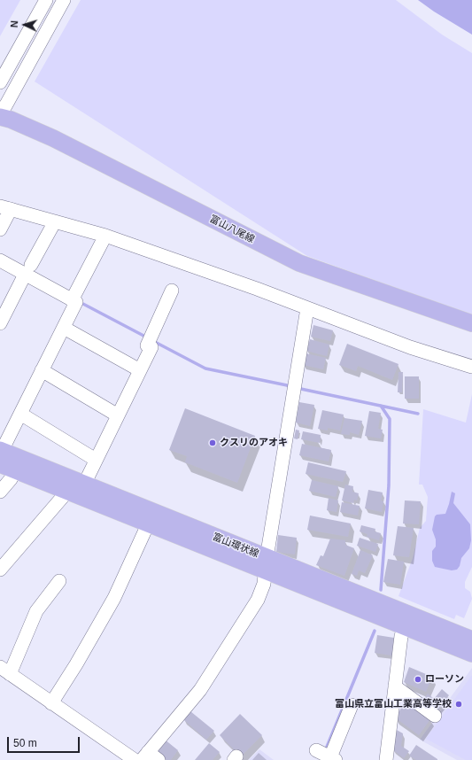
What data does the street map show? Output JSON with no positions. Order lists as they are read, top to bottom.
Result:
{
  "streets": {
    "main road": ["富山八尾線", "富山環状線"]
  },
  "places": ["クスリのアオキ", "ローソン", "富山県立富山工業高等学校"],
  "scale_bar": "50 m",
  "north": "left"
}
